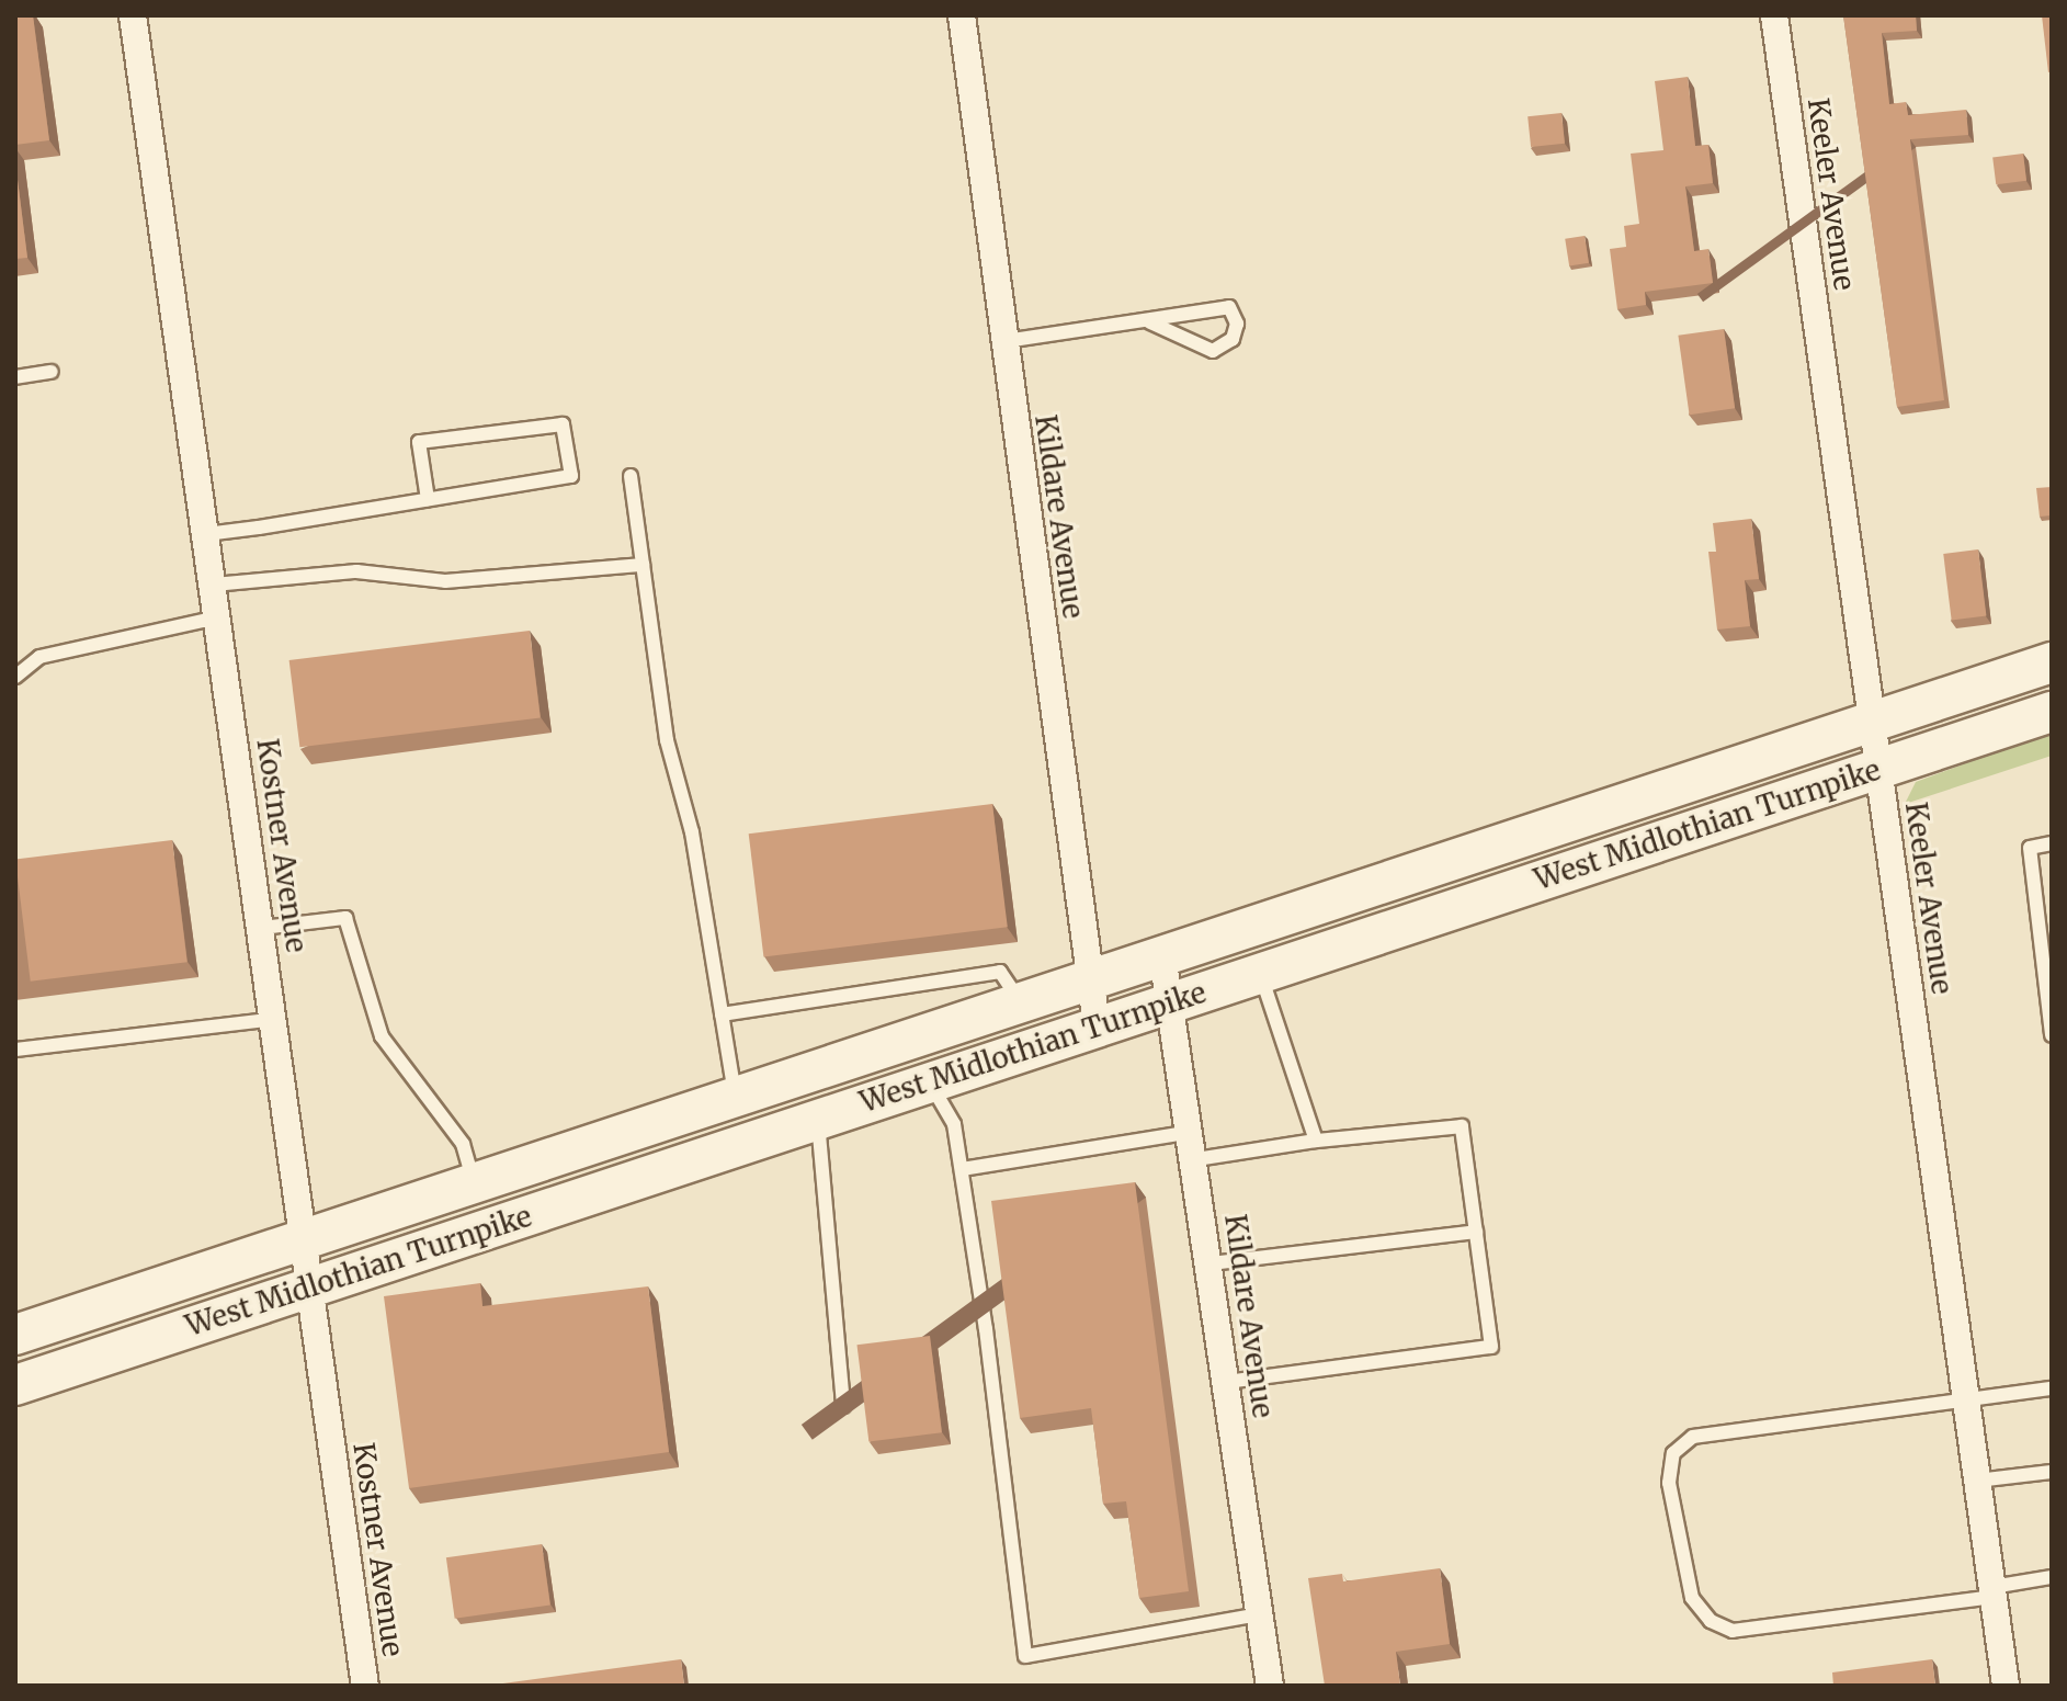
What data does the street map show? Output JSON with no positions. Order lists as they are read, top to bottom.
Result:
{
  "streets": {
    "main road": ["West Midlothian Turnpike"],
    "street": ["Keeler Avenue", "Kildare Avenue", "Kostner Avenue"]
  },
  "crossings": [
    ["Keeler Avenue", "West Midlothian Turnpike"],
    ["Kildare Avenue", "West Midlothian Turnpike"],
    ["West Midlothian Turnpike", "Kostner Avenue"]
  ]
}
